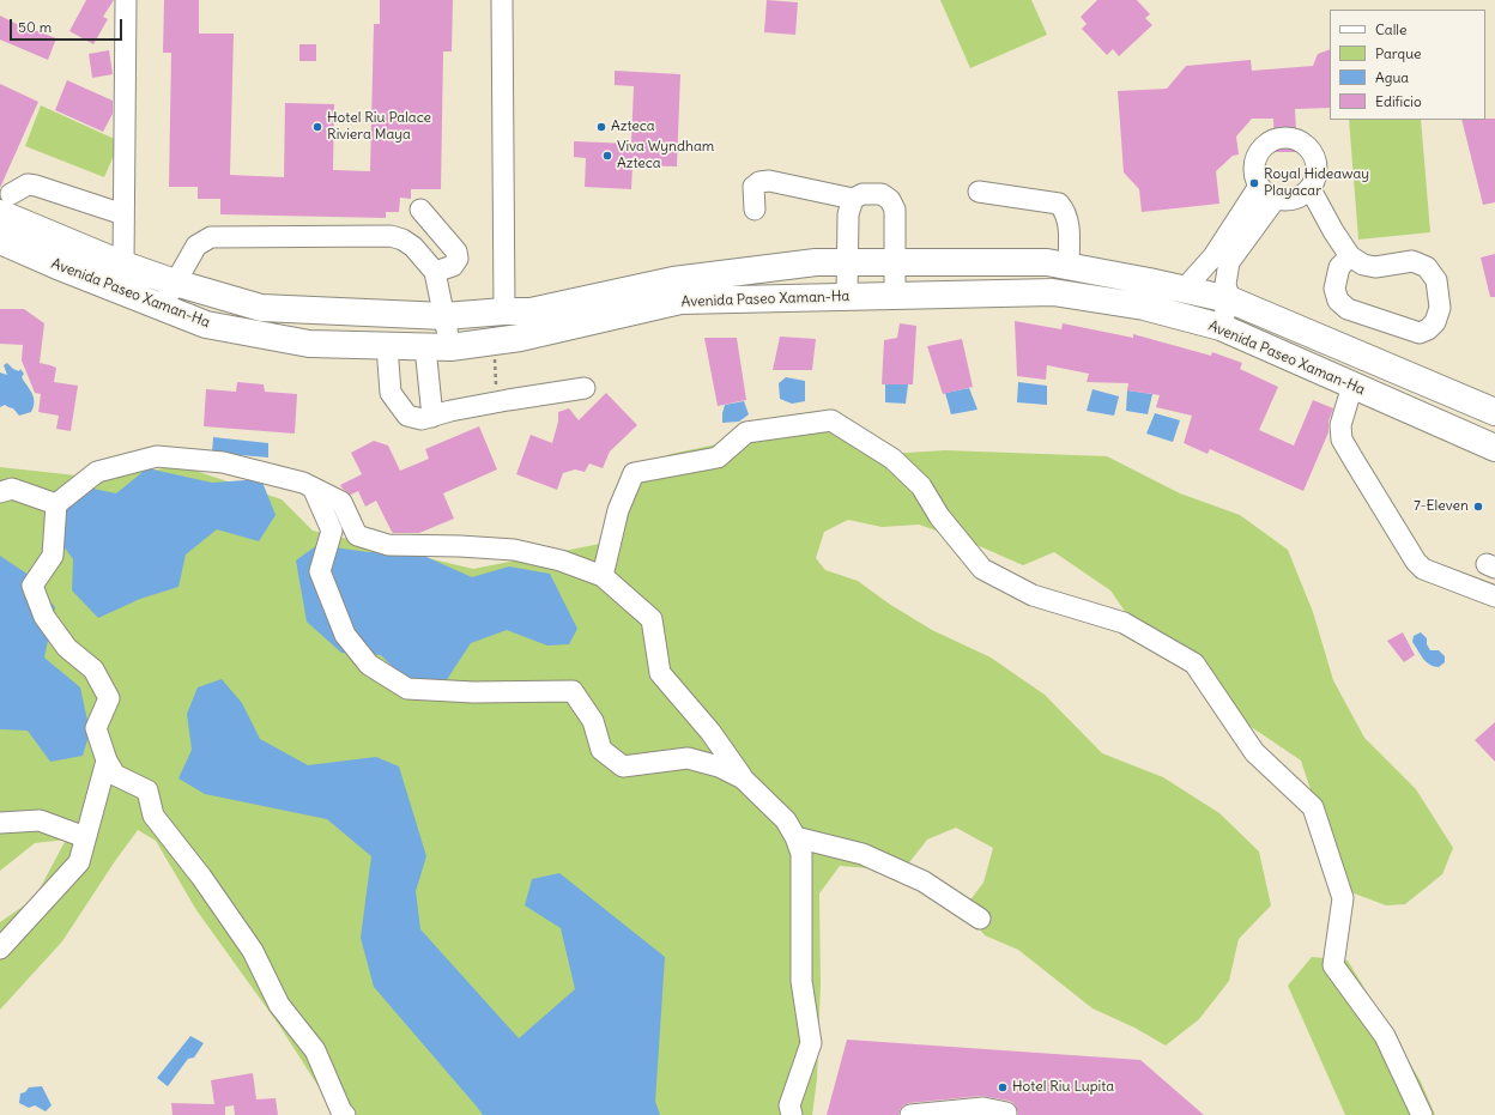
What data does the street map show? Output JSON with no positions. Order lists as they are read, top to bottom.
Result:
{
  "streets": {
    "main road": ["Avenida Paseo Xaman-Ha"]
  },
  "places": [
    "Hotel Riu Palace Riviera Maya",
    "Azteca",
    "Viva Wyndham Azteca",
    "Royal Hideaway Playacar",
    "7-Eleven",
    "Hotel Riu Lupita"
  ],
  "legend": [
    "Calle",
    "Parque",
    "Agua",
    "Edificio"
  ],
  "scale_bar": "50 m"
}
